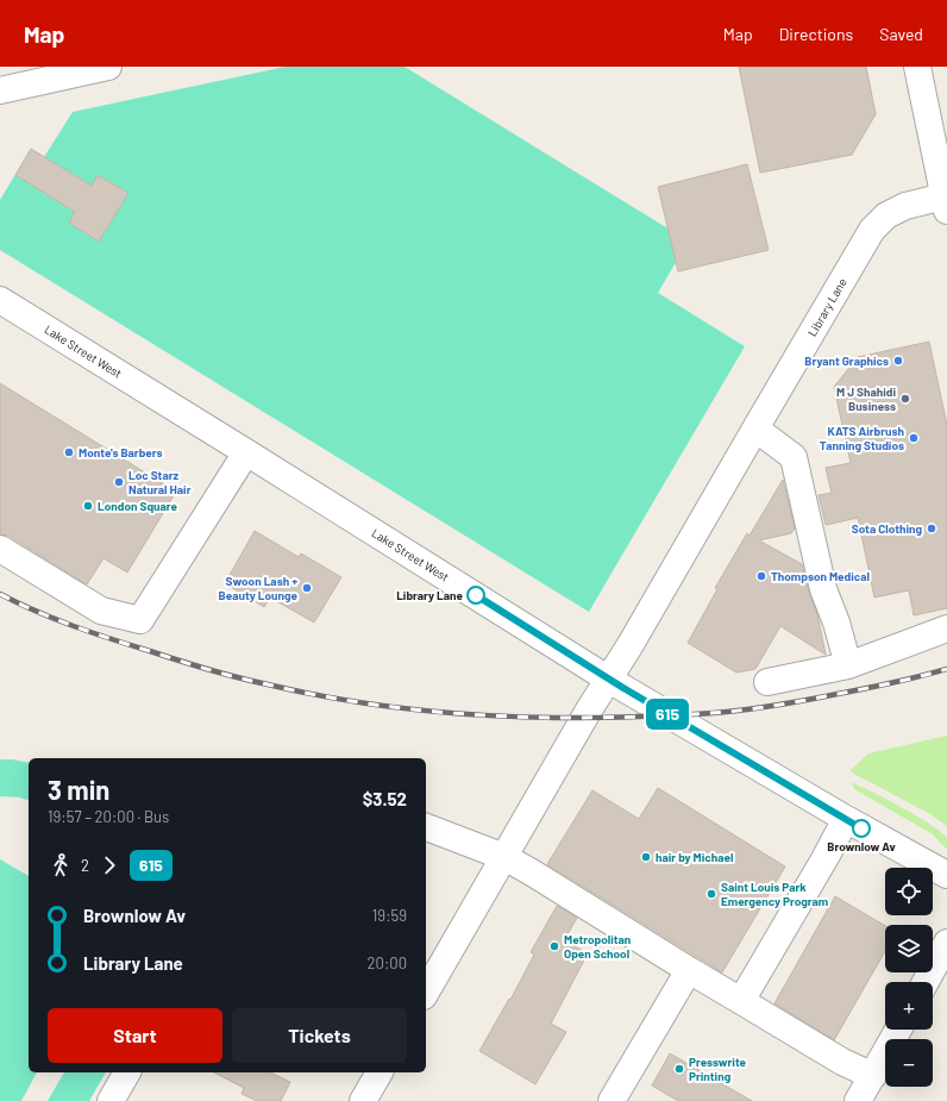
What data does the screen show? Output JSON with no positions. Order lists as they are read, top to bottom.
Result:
{
  "streets": {
    "street": ["Library Lane", "Lake Street West"]
  },
  "crossings": [
    ["Library Lane", "Lake Street West"]
  ],
  "places": [
    "Bryant Graphics",
    "M J Shahidi Business",
    "KATS Airbrush Tanning Studios",
    "Monte's Barbers",
    "Loc Starz Natural Hair",
    "London Square",
    "Sota Clothing",
    "Thompson Medical",
    "Swoon Lash + Beauty Lounge",
    "Library Lane",
    "Brownlow Av",
    "hair by Michael",
    "Saint Louis Park Emergency Program",
    "Metropolitan Open School",
    "Presswrite Printing"
  ],
  "lines": ["bus line 615"],
  "page": {
    "header": "Map",
    "nav": ["Map", "Directions", "Saved"],
    "on_map": "615",
    "heading": ["3 min", "19:57 – 20:00 · Bus", "$3.52"],
    "legs": ["2", "615"],
    "map_buttons": ["+", "−"],
    "list": [
      {
        "name": "Brownlow Av",
        "value": "19:59"
      },
      {
        "name": "Library Lane",
        "value": "20:00"
      }
    ],
    "buttons": ["Start", "Tickets"]
  }
}
